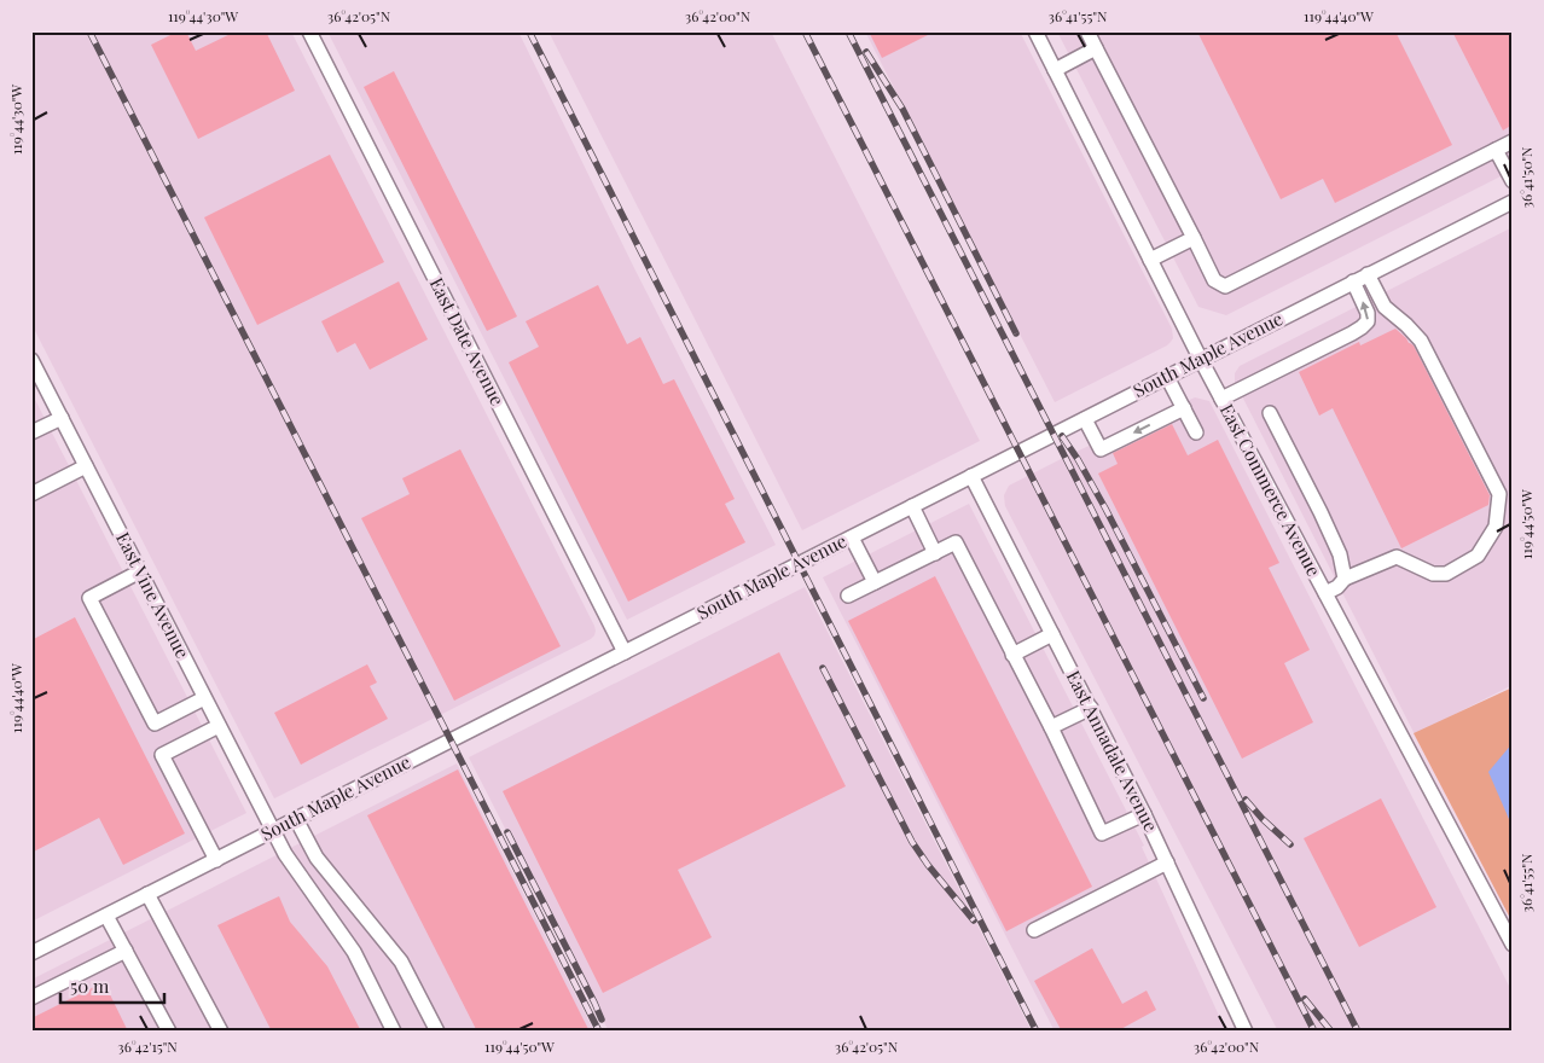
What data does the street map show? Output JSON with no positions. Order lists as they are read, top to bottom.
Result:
{
  "streets": {
    "street": [
      "East Date Avenue",
      "South Maple Avenue",
      "East Commerce Avenue",
      "East Vine Avenue",
      "East Annadale Avenue"
    ]
  },
  "crossings": [
    ["East Date Avenue", "South Maple Avenue"],
    ["South Maple Avenue", "East Commerce Avenue"],
    ["South Maple Avenue", "East Vine Avenue"],
    ["South Maple Avenue", "East Annadale Avenue"]
  ],
  "scale_bar": "50 m",
  "coordinates": [
    "119°44'30\"W",
    "36°42'05\"N",
    "36°42'00\"N",
    "36°41'55\"N",
    "119°44'40\"W",
    "36°41'50\"N",
    "119°44'50\"W",
    "36°42'15\"N"
  ]
}
